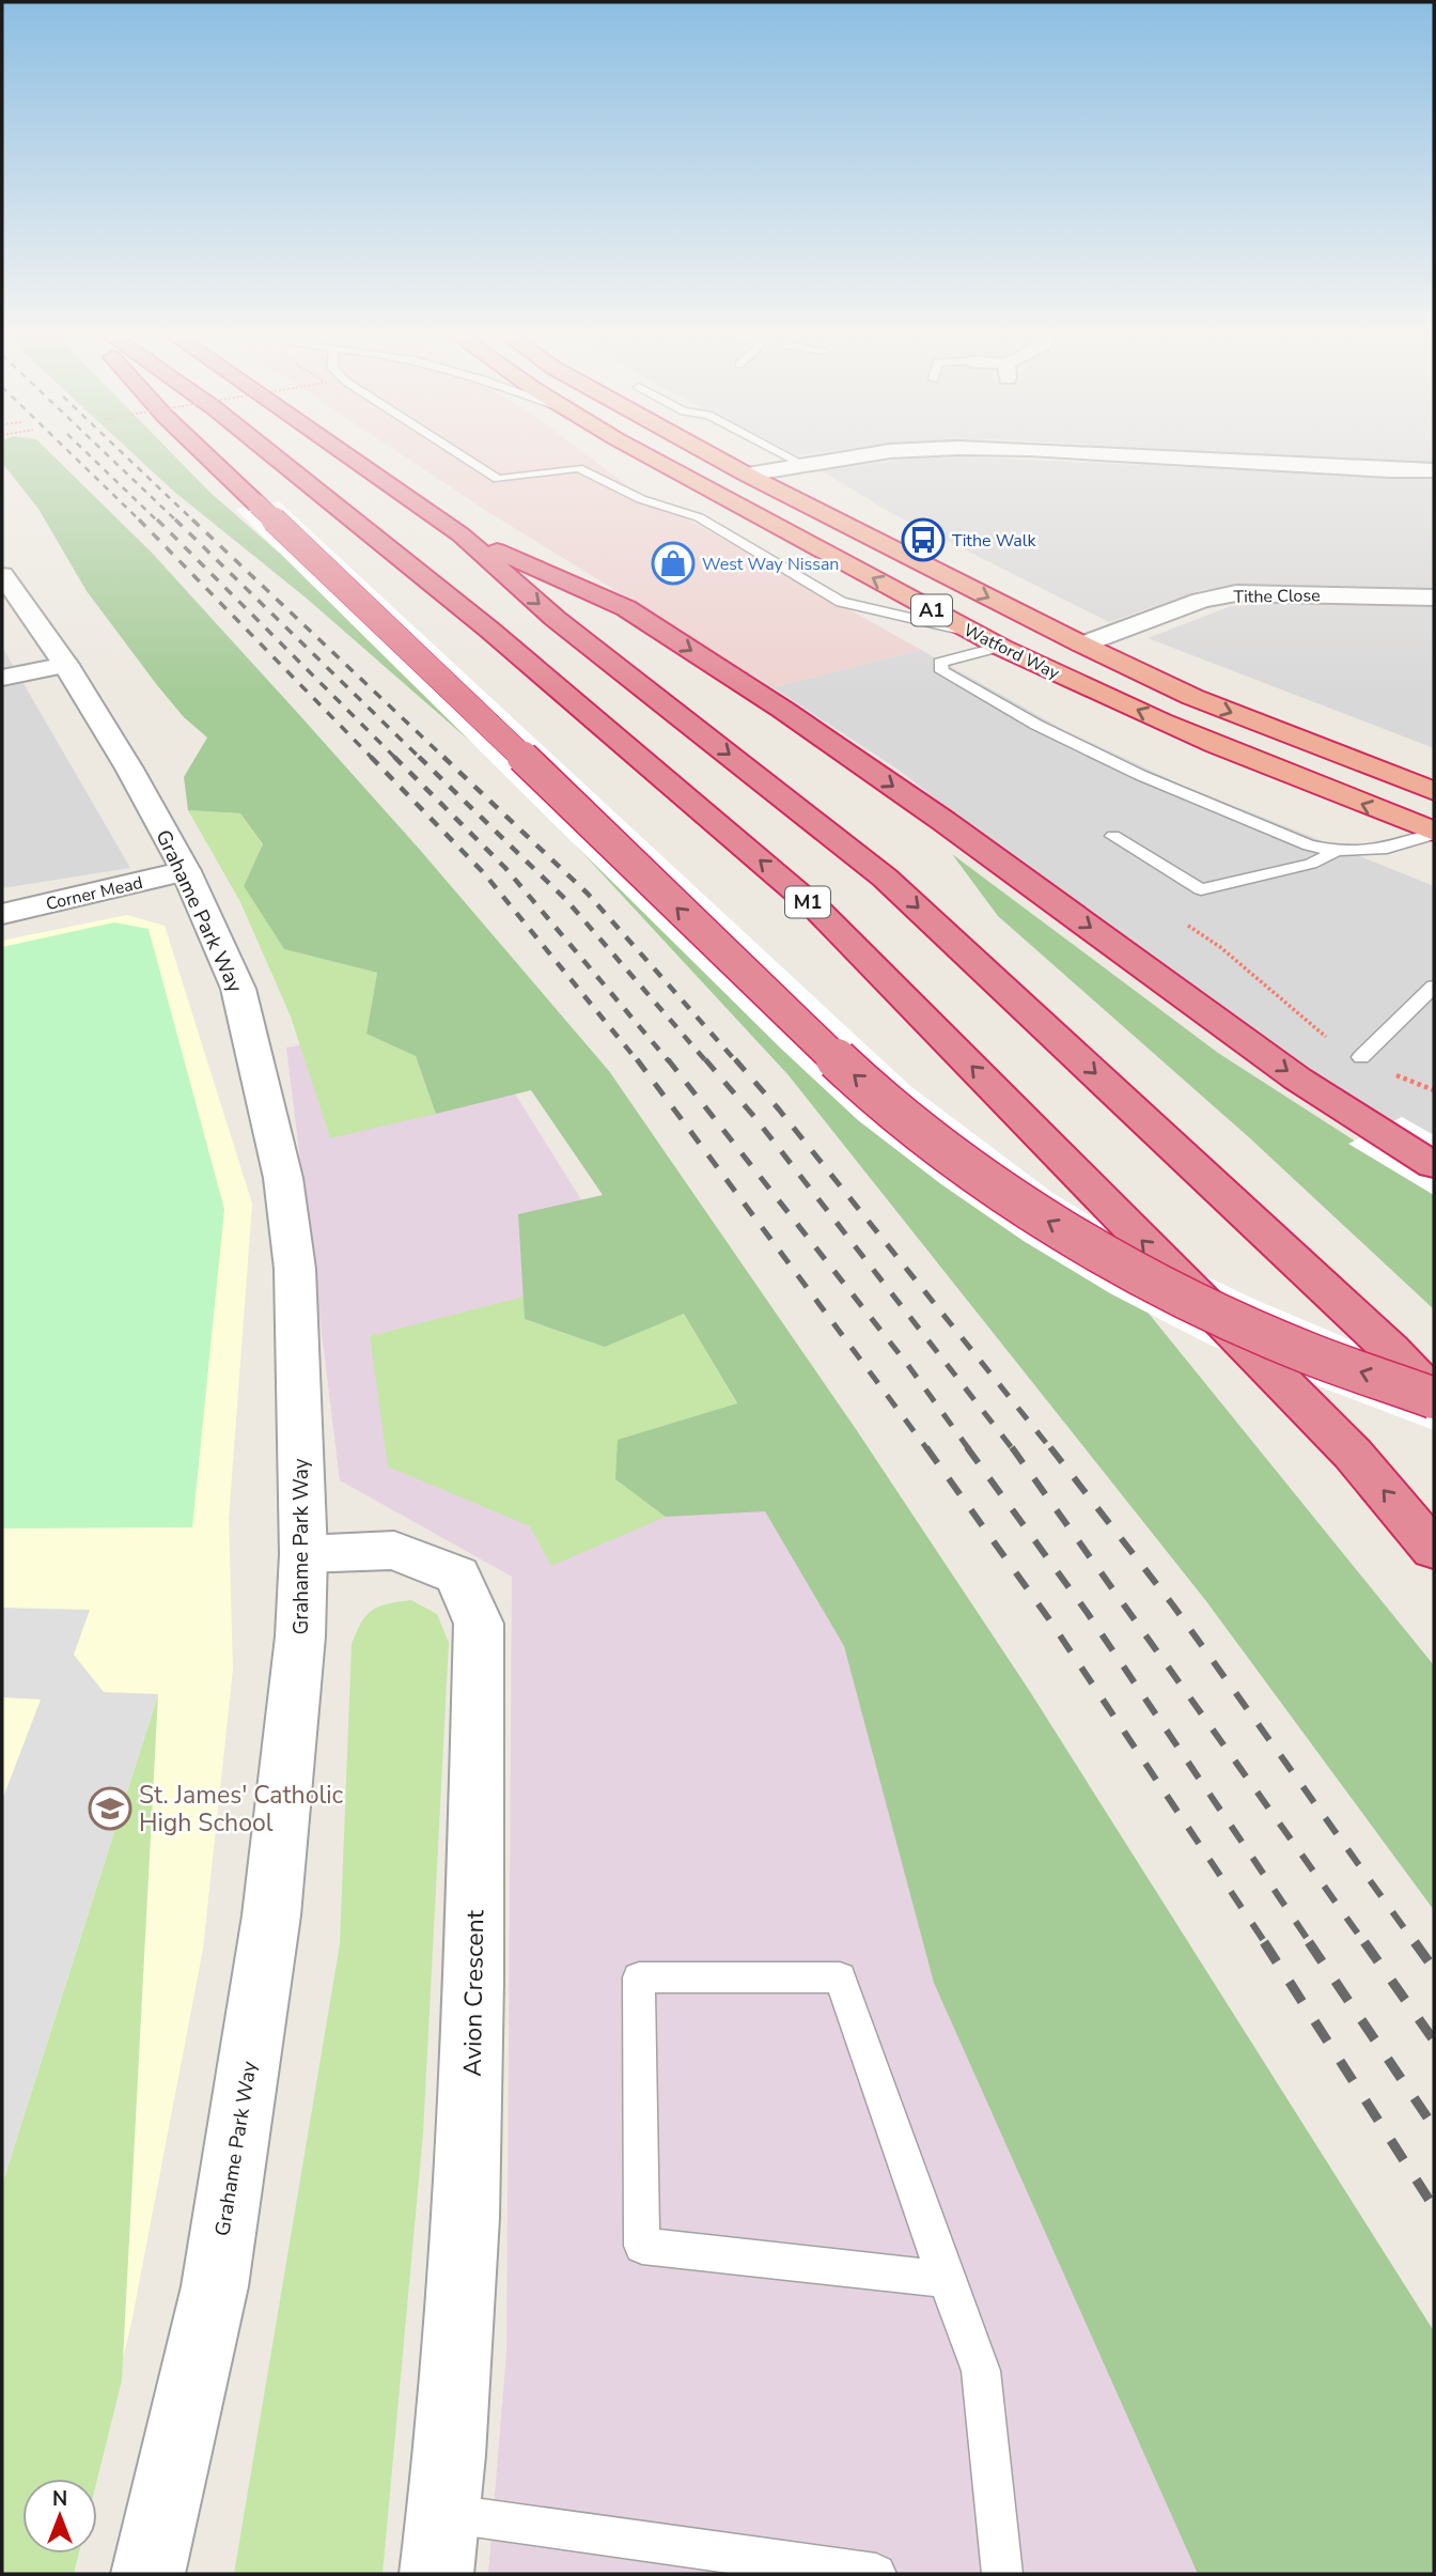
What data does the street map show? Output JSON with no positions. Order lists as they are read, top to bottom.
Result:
{
  "streets": {
    "highway": ["A1", "Watford Way", "M1"],
    "street": [
      "Tithe Close",
      "Corner Mead",
      "Grahame Park Way",
      "Avion Crescent"
    ]
  },
  "crossings": [
    ["Tithe Close", "Watford Way"],
    ["Corner Mead", "Grahame Park Way"],
    ["Grahame Park Way", "Avion Crescent"]
  ],
  "places": {
    "bus stop": ["Tithe Walk"],
    "shop": ["West Way Nissan"],
    "school or university": ["St. James' Catholic High School"]
  },
  "north": "top"
}
